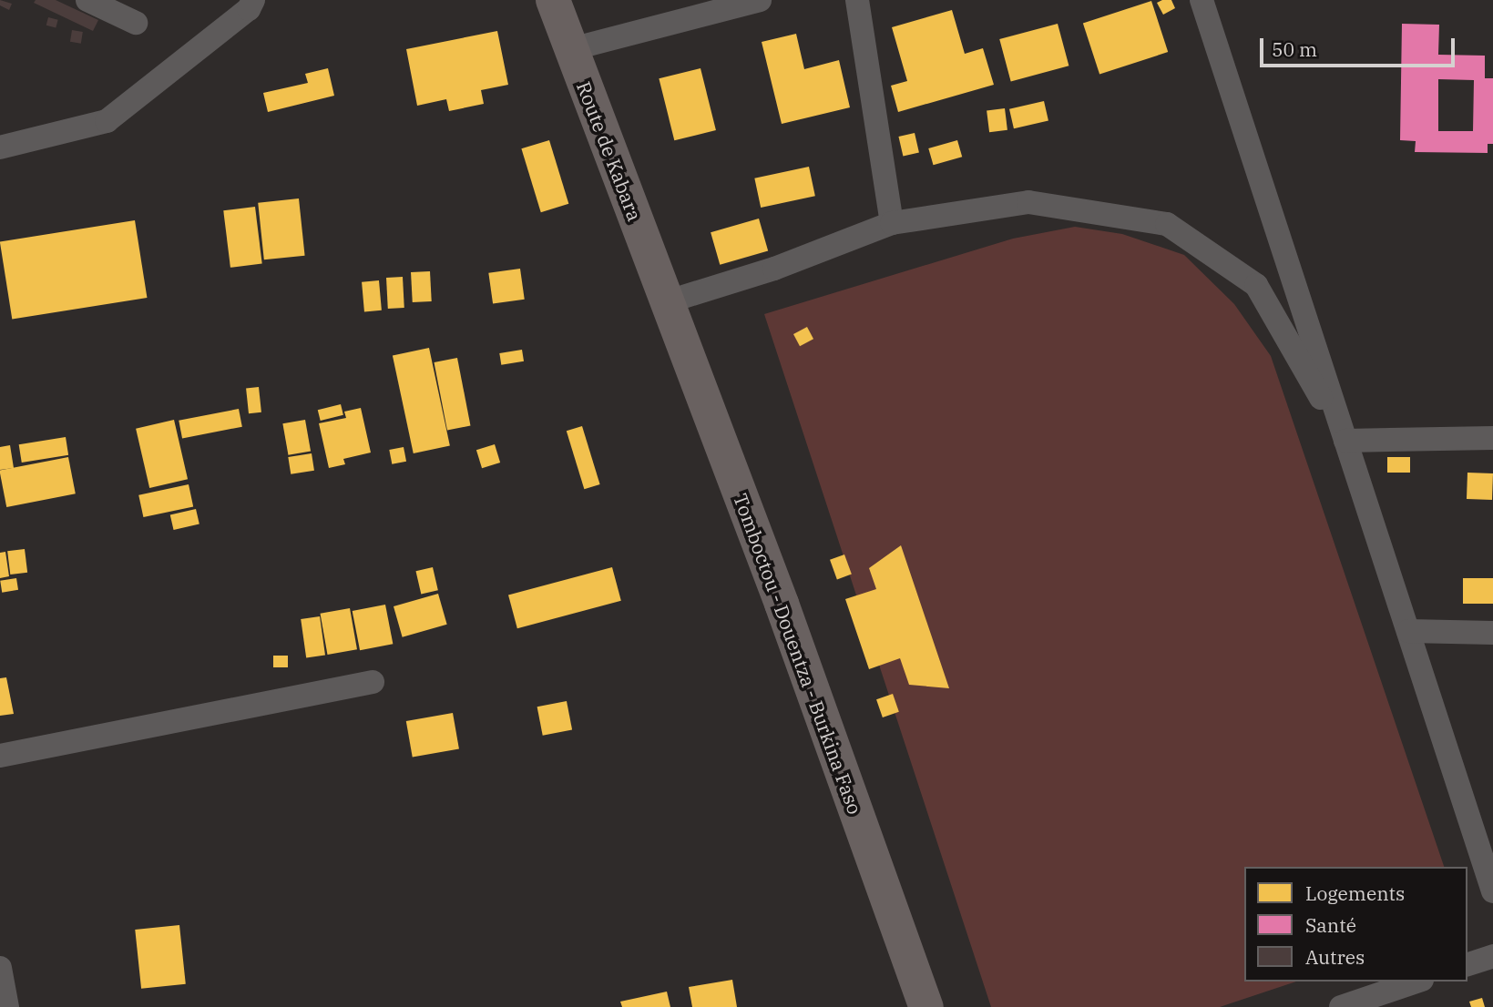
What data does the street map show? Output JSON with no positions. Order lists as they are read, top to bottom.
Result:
{
  "streets": {
    "main road": ["Route de Kabara", "Tomboctou - Douentza - Burkina Faso"]
  },
  "crossings": [
    ["Route de Kabara", "Tomboctou - Douentza - Burkina Faso"]
  ],
  "legend": ["Logements", "Santé", "Autres"],
  "scale_bar": "50 m"
}
